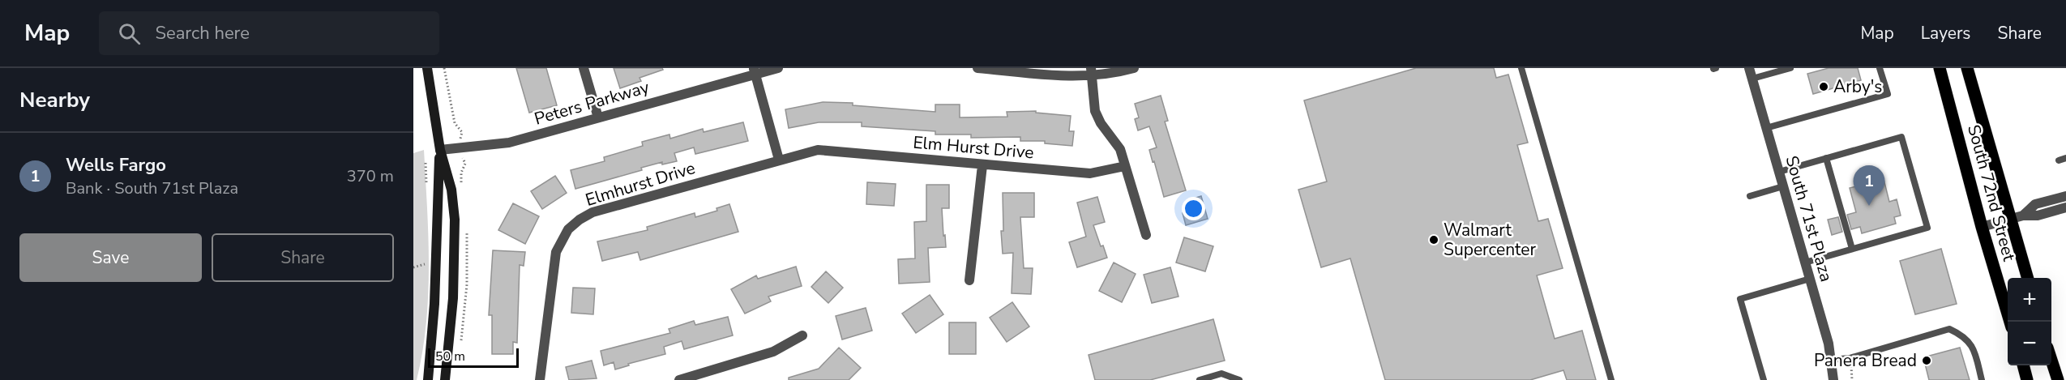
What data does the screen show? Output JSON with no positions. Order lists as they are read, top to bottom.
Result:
{
  "streets": {
    "main road": ["South 72nd Street"],
    "street": [
      "Peters Parkway",
      "Elm Hurst Drive",
      "Elmhurst Drive",
      "South 71st Plaza"
    ]
  },
  "crossings": [
    ["Elm Hurst Drive", "Elmhurst Drive"]
  ],
  "places": ["Arby's", "Walmart Supercenter", "Panera Bread"],
  "scale_bar": "50 m",
  "page": {
    "header": "Map",
    "search": "Search here",
    "nav": ["Map", "Layers", "Share"],
    "heading": "Nearby",
    "list": [
      {
        "mark": "1",
        "name": "Wells Fargo",
        "note": "Bank · South 71st Plaza",
        "value": "370 m"
      }
    ],
    "pins": "1",
    "buttons": ["Save", "Share"],
    "map_buttons": ["+", "−"],
    "scale": "50 m"
  }
}
